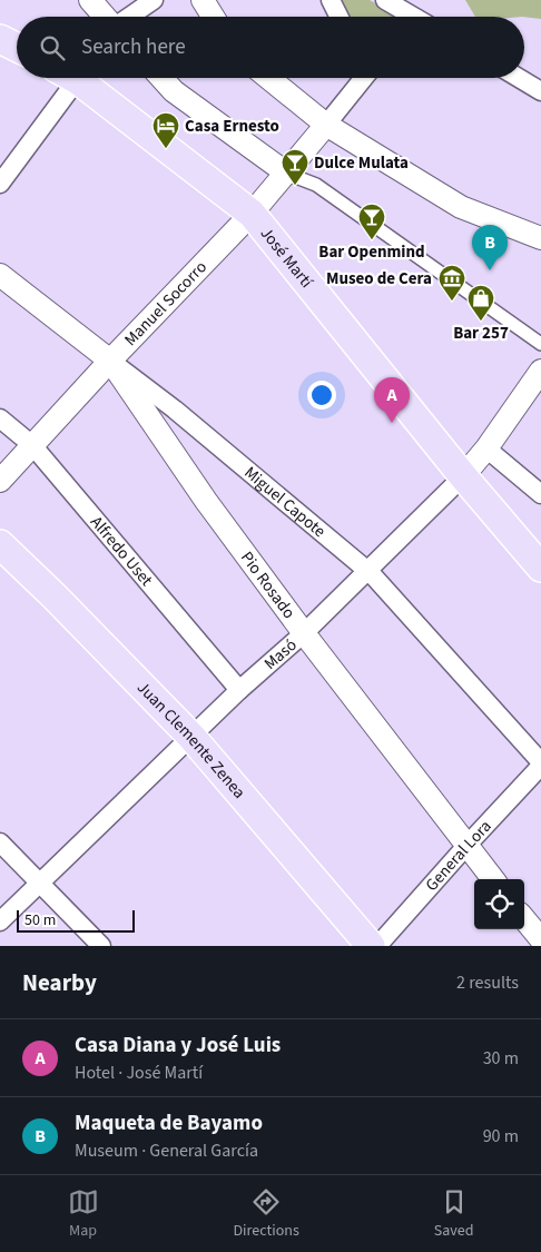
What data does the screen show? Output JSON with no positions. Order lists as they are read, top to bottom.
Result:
{
  "streets": {
    "main road": ["José Martí", "Juan Clemente Zenea"],
    "street": [
      "Manuel Socorro",
      "Miguel Capote",
      "Alfredo Uset",
      "Pio Rosado",
      "Masó",
      "General Lora"
    ]
  },
  "crossings": [
    ["José Martí", "Manuel Socorro"],
    ["José Martí", "Masó"],
    ["Manuel Socorro", "Miguel Capote"],
    ["Manuel Socorro", "Alfredo Uset"],
    ["Manuel Socorro", "Pio Rosado"],
    ["Miguel Capote", "Pio Rosado"],
    ["Miguel Capote", "Masó"],
    ["Miguel Capote", "General Lora"],
    ["Alfredo Uset", "Masó"],
    ["Pio Rosado", "Masó"],
    ["Pio Rosado", "General Lora"],
    ["Masó", "Juan Clemente Zenea"]
  ],
  "places": {
    "hotel": ["Casa Ernesto"],
    "bar": ["Dulce Mulata", "Bar Openmind"],
    "museum": ["Museo de Cera"],
    "shop": ["Bar 257"]
  },
  "scale_bar": "50 m",
  "page": {
    "search": "Search here",
    "pins": ["B", "A"],
    "scale": "50 m",
    "heading": ["Nearby", "2 results"],
    "list": [
      {
        "mark": "A",
        "name": "Casa Diana y José Luis",
        "note": "Hotel · José Martí",
        "value": "30 m"
      },
      {
        "mark": "B",
        "name": "Maqueta de Bayamo",
        "note": "Museum · General García",
        "value": "90 m"
      }
    ],
    "nav": ["Map", "Directions", "Saved"]
  }
}
